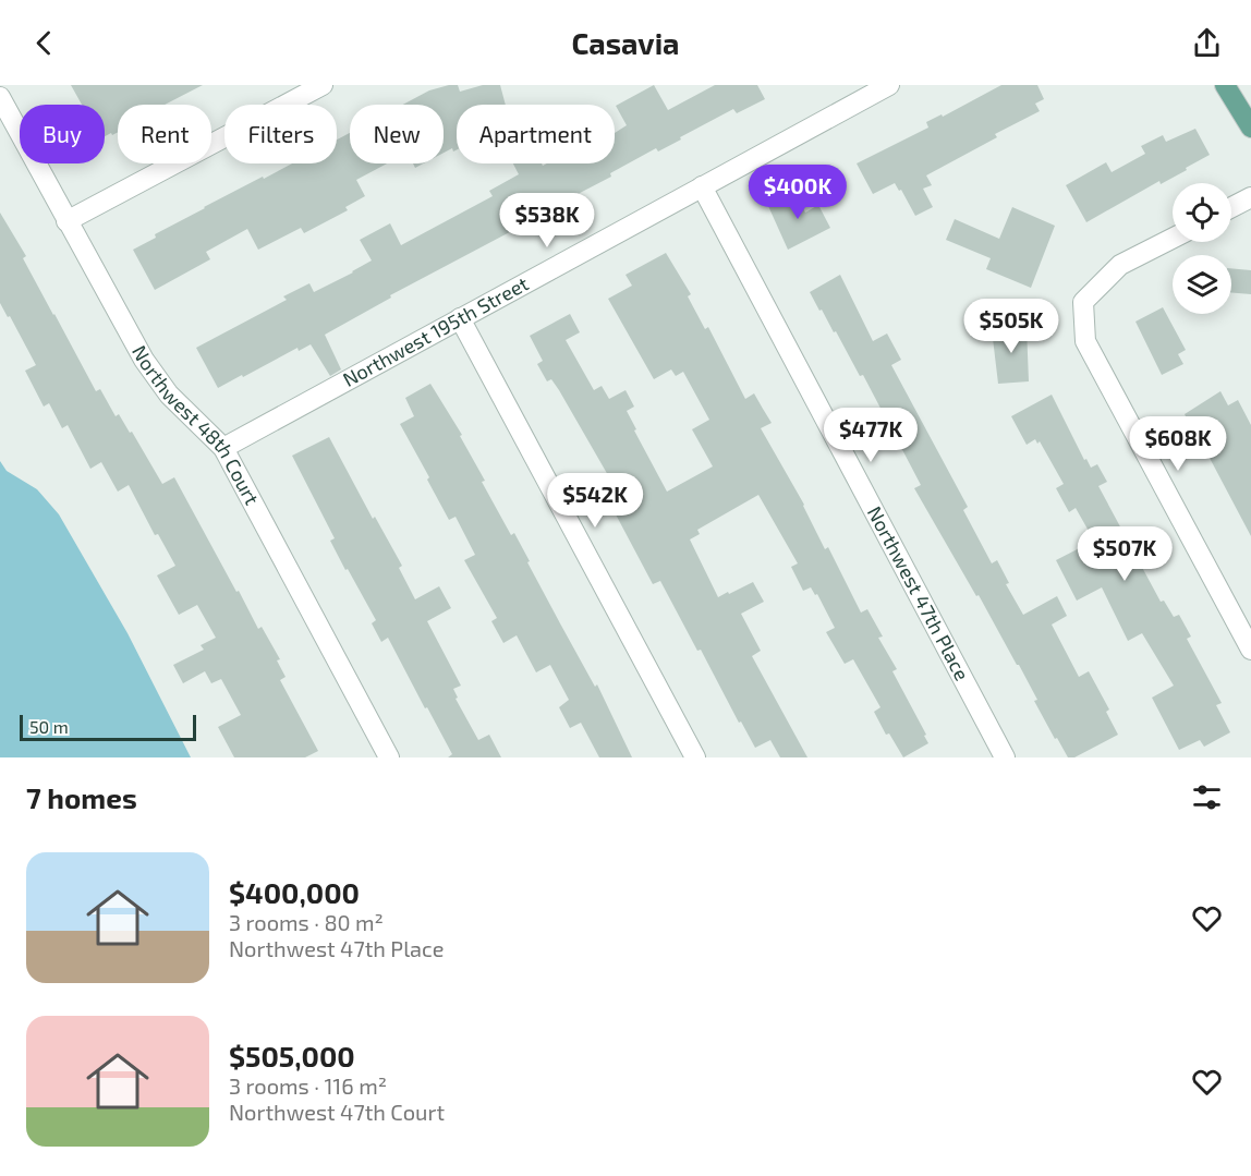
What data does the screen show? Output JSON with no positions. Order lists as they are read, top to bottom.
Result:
{
  "streets": {
    "street": ["Northwest 195th Street", "Northwest 48th Court", "Northwest 47th Place"]
  },
  "crossings": [
    ["Northwest 195th Street", "Northwest 48th Court"],
    ["Northwest 195th Street", "Northwest 47th Place"]
  ],
  "scale_bar": "50 m",
  "page": {
    "header": "Casavia",
    "chip": [
      "Buy",
      "Rent",
      "Filters",
      "New",
      "Apartment"
    ],
    "price": [
      "$400K",
      "$538K",
      "$505K",
      "$477K",
      "$608K",
      "$542K",
      "$507K"
    ],
    "scale": "50 m",
    "heading": "7 homes",
    "list": [
      {
        "name": "$400,000",
        "note": "3 rooms · 80 m² · Northwest 47th Place"
      },
      {
        "name": "$505,000",
        "note": "3 rooms · 116 m² · Northwest 47th Court"
      }
    ]
  }
}
